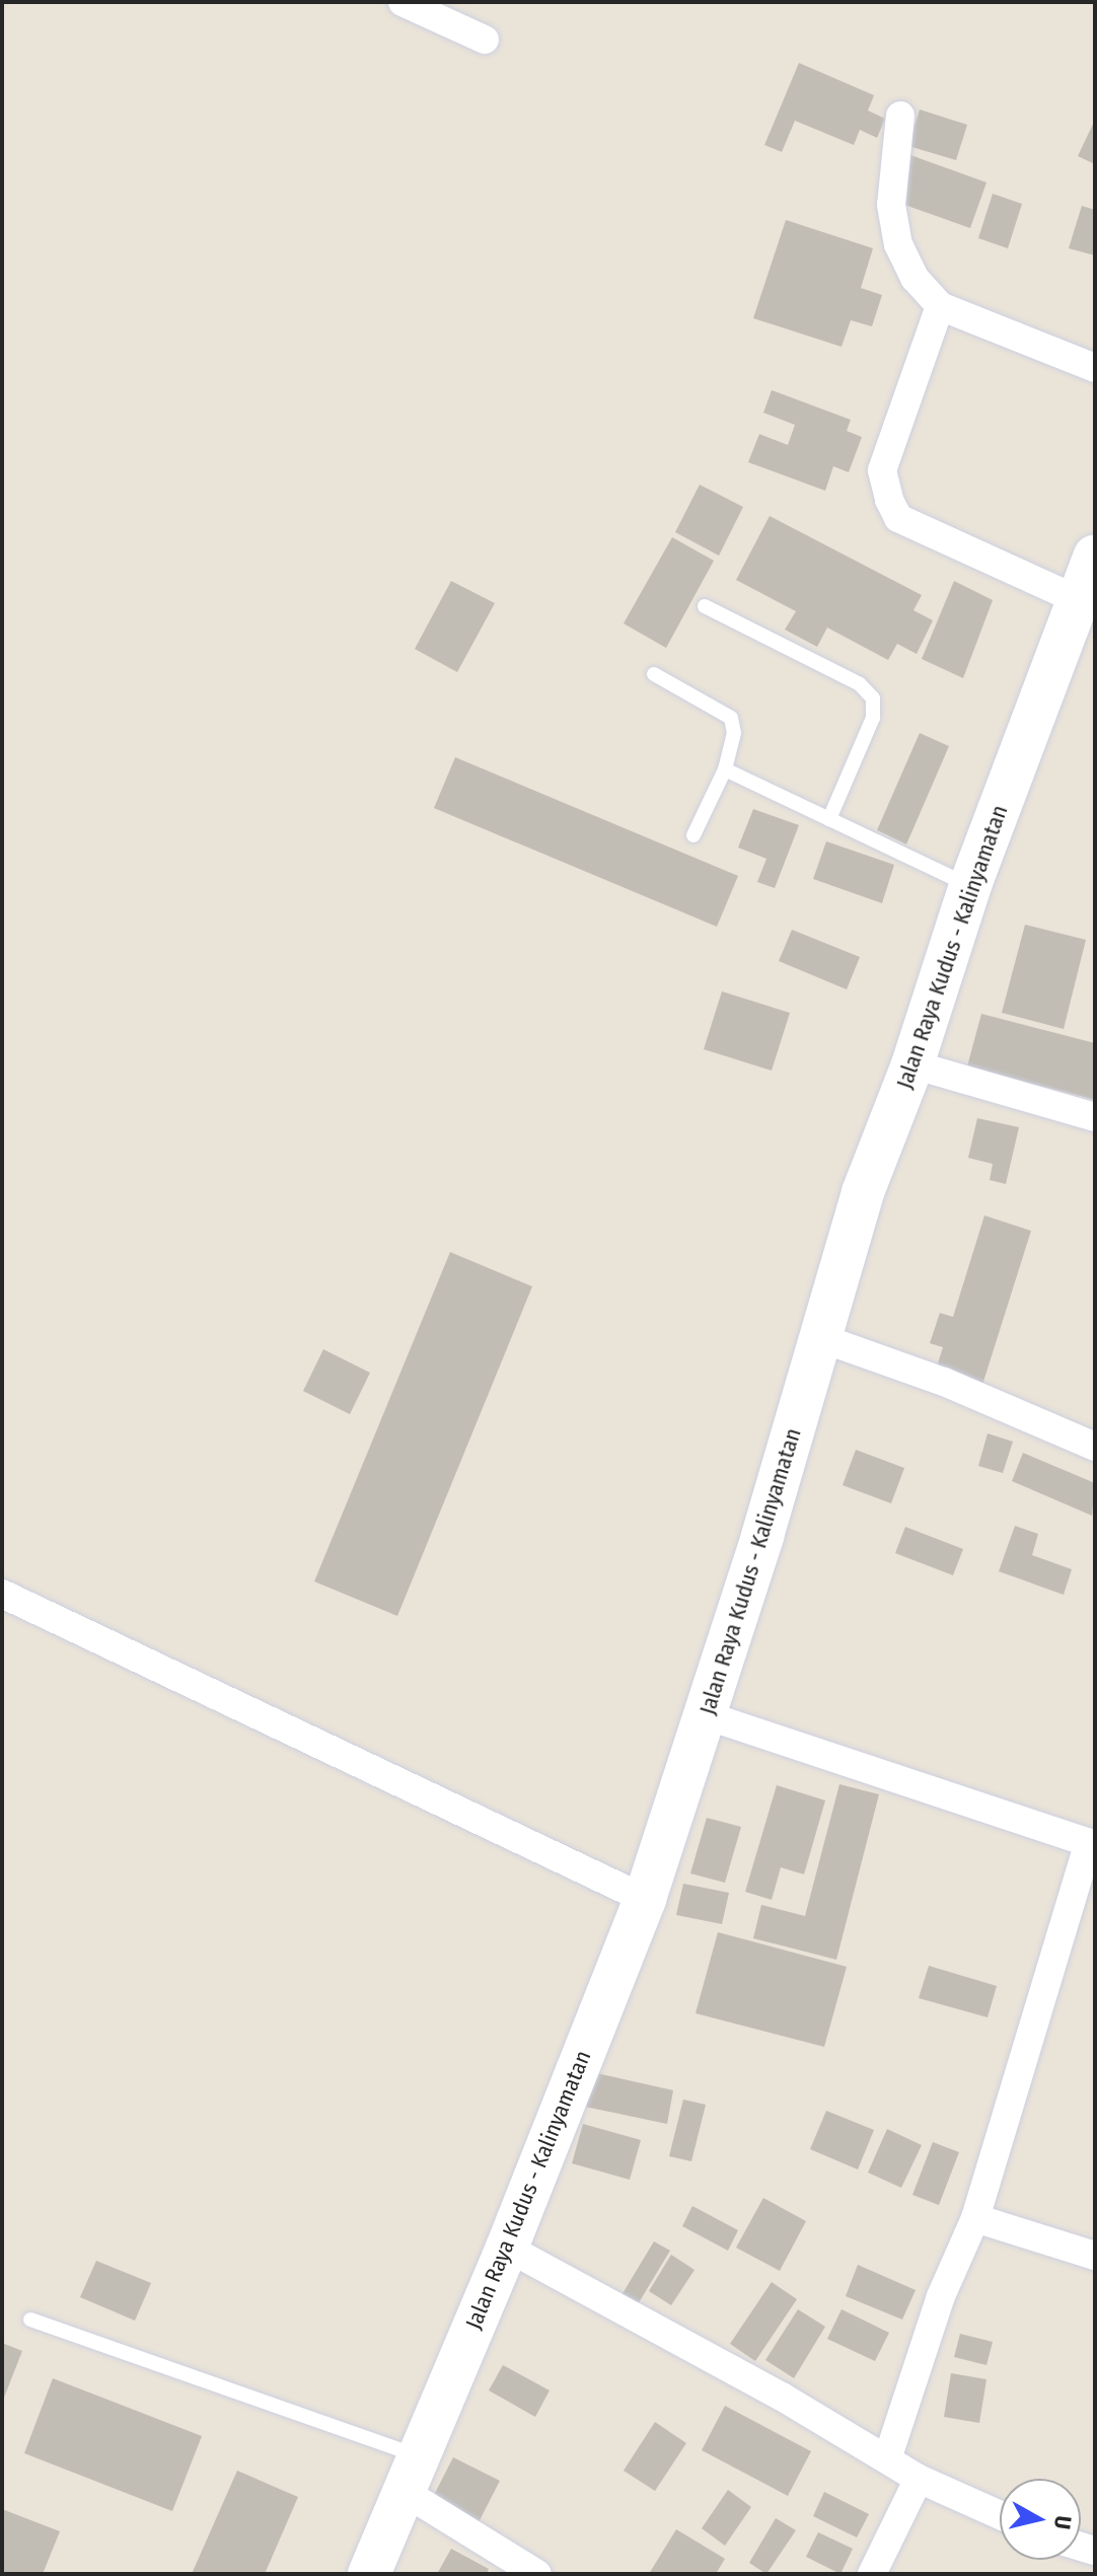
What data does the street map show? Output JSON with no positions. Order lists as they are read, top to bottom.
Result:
{
  "streets": {
    "main road": ["Jalan Raya Kudus - Kalinyamatan"]
  },
  "north": "right"
}
